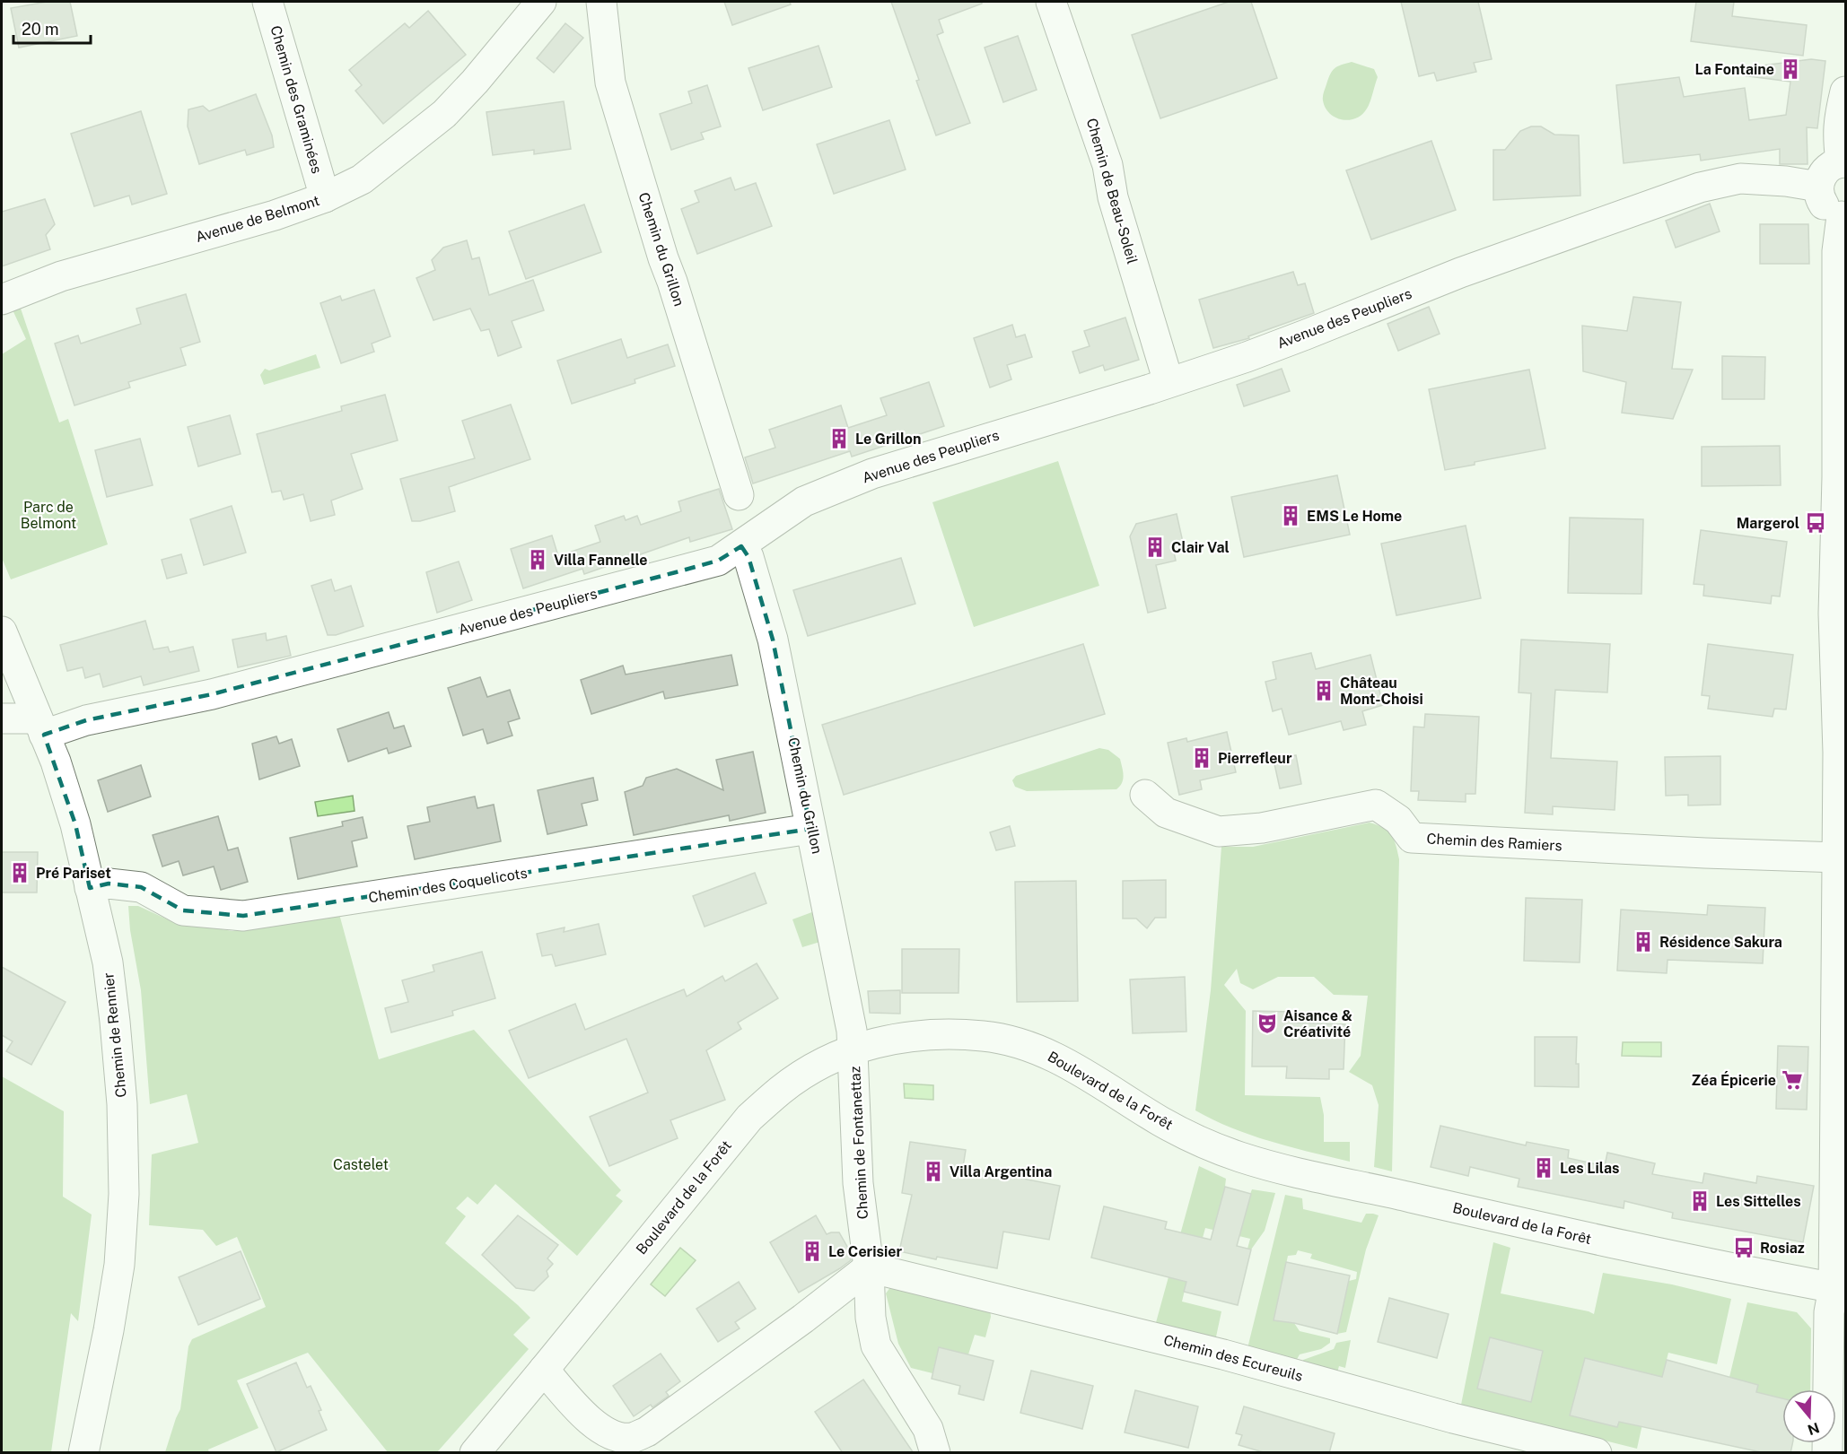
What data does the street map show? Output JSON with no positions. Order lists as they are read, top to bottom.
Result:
{
  "streets": {
    "street": [
      "Chemin des Graminées",
      "Chemin de Beau-Soleil",
      "Avenue de Belmont",
      "Chemin du Grillon",
      "Avenue des Peupliers",
      "Chemin des Ramiers",
      "Chemin des Coquelicots",
      "Chemin de Rennier",
      "Boulevard de la Forêt",
      "Chemin de Fontanettaz",
      "Chemin des Ecureuils"
    ]
  },
  "crossings": [
    ["Chemin des Graminées", "Avenue de Belmont"],
    ["Chemin de Beau-Soleil", "Avenue des Peupliers"],
    ["Chemin du Grillon", "Avenue des Peupliers"],
    ["Chemin du Grillon", "Chemin des Coquelicots"],
    ["Chemin du Grillon", "Boulevard de la Forêt"],
    ["Chemin du Grillon", "Chemin de Fontanettaz"],
    ["Avenue des Peupliers", "Chemin de Rennier"],
    ["Chemin des Coquelicots", "Chemin de Rennier"],
    ["Boulevard de la Forêt", "Chemin de Fontanettaz"],
    ["Chemin de Fontanettaz", "Chemin des Ecureuils"]
  ],
  "parks": ["Parc de Belmont", "Castelet"],
  "places": {
    "building": [
      "La Fontaine",
      "Le Grillon",
      "EMS Le Home",
      "Clair Val",
      "Villa Fannelle",
      "Château Mont-Choisi",
      "Pierrefleur",
      "Pré Pariset",
      "Résidence Sakura",
      "Les Lilas",
      "Villa Argentina",
      "Les Sittelles",
      "Le Cerisier"
    ],
    "bus stop": ["Margerol", "Rosiaz"],
    "theatre": ["Aisance & Créativité"],
    "supermarket": ["Zéa Épicerie"]
  },
  "scale_bar": "20 m",
  "north": "bottom"
}
